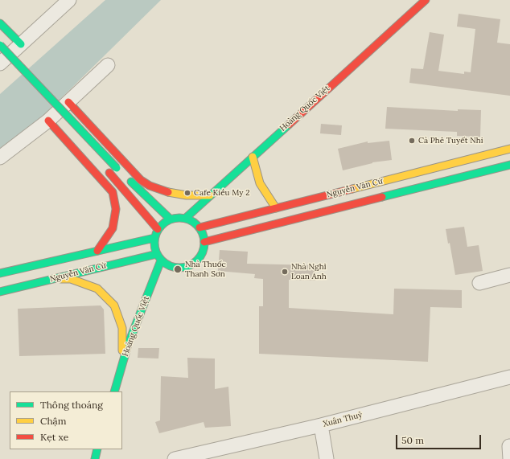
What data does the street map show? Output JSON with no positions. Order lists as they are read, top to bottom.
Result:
{
  "streets": {
    "main road": ["Hoàng Quốc Việt", "Nguyễn Văn Cừ"],
    "street": ["Xuân Thuỷ"]
  },
  "crossings": [
    ["Hoàng Quốc Việt", "Nguyễn Văn Cừ"]
  ],
  "places": [
    "Cà Phê Tuyết Nhi",
    "Cafe Kiều My 2",
    "Nhà Thuốc Thanh Sơn",
    "Nhà Nghỉ Loan Anh"
  ],
  "legend": ["Thông thoáng", "Chậm", "Kẹt xe"],
  "scale_bar": "50 m"
}
